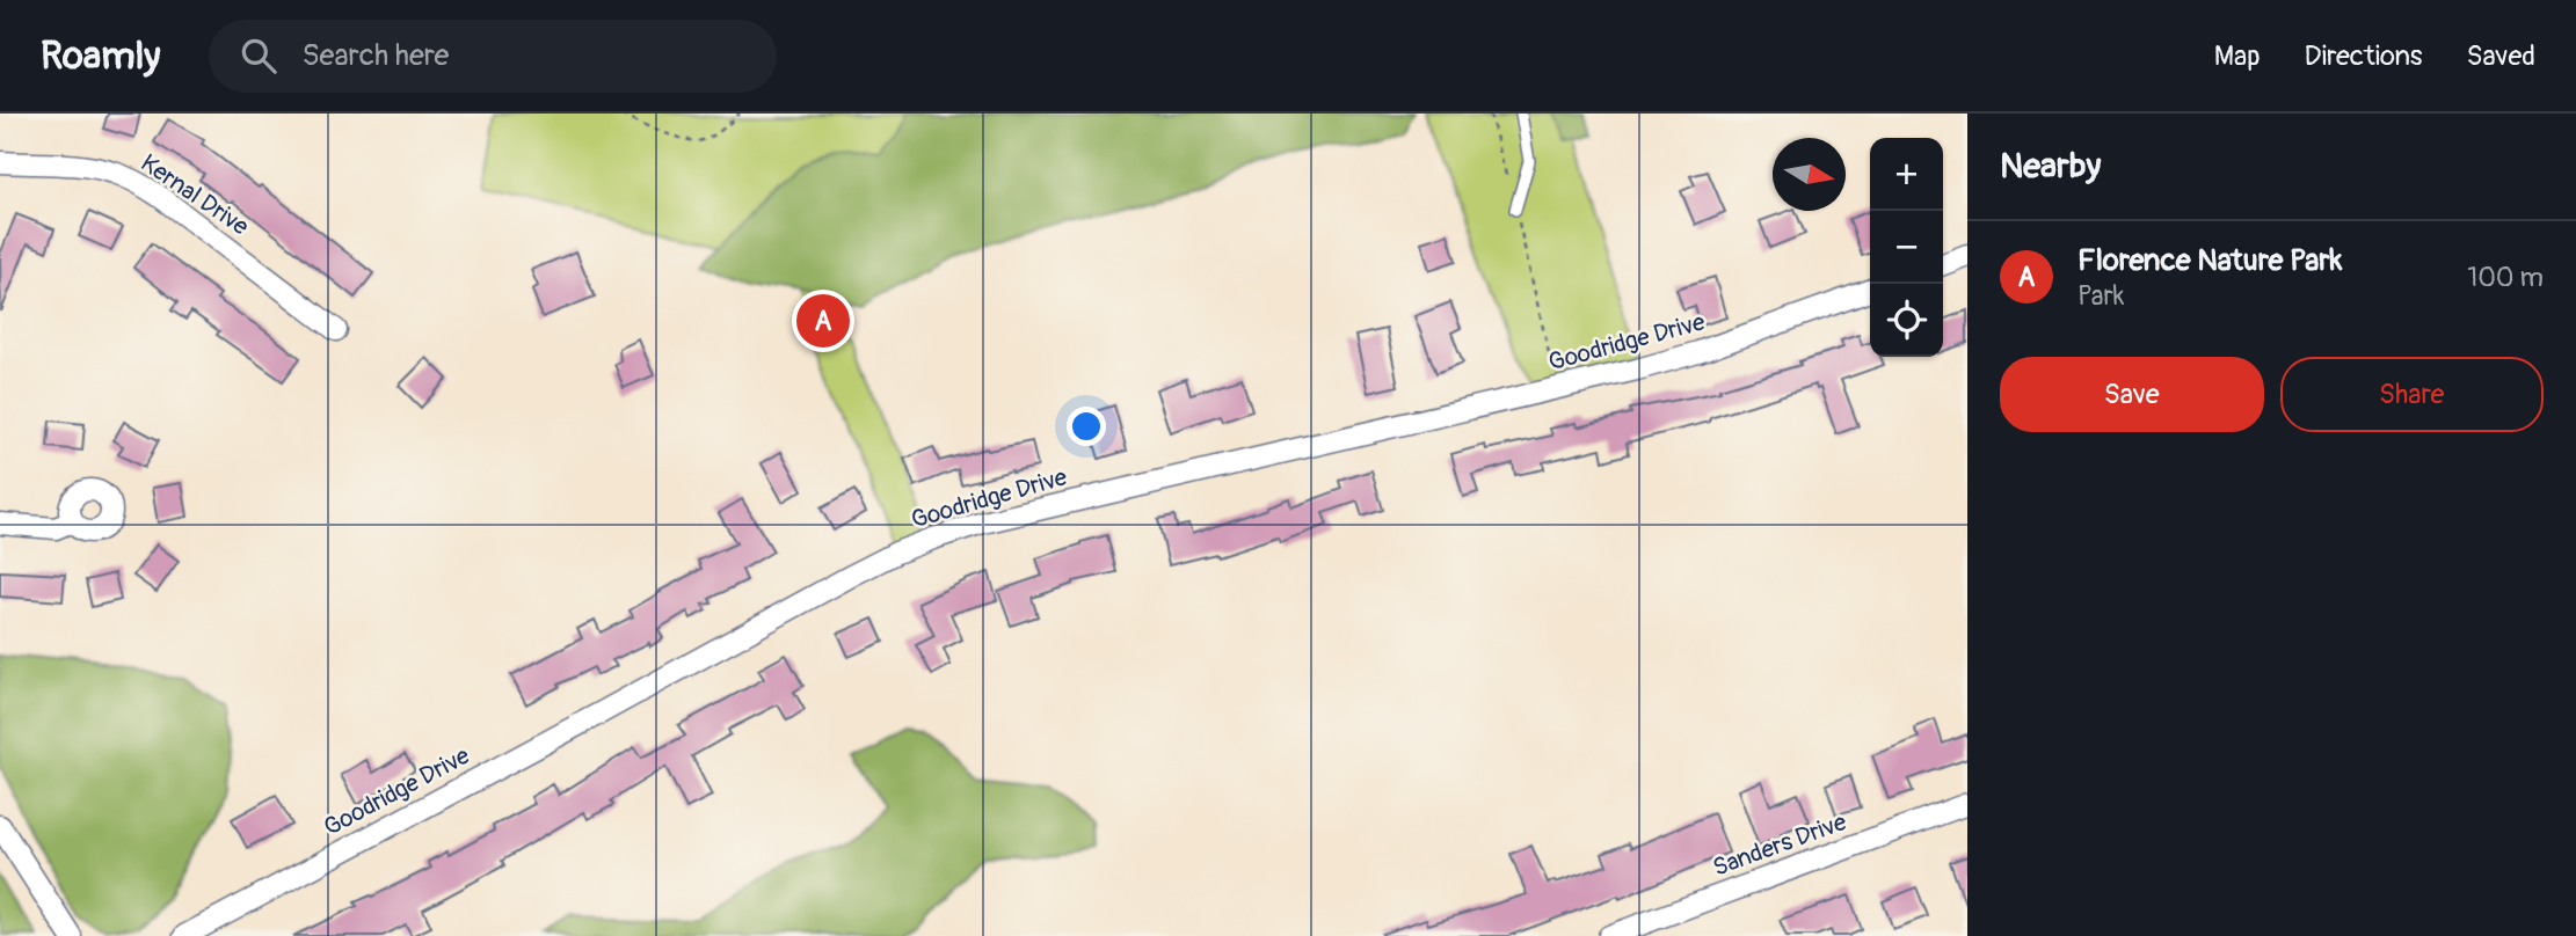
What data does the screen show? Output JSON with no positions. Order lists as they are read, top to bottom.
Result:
{
  "streets": {
    "street": ["Kernal Drive", "Goodridge Drive", "Sanders Drive"]
  },
  "north": "right",
  "page": {
    "header": "Roamly",
    "search": "Search here",
    "nav": ["Map", "Directions", "Saved"],
    "heading": "Nearby",
    "map_buttons": ["+", "−"],
    "list": [
      {
        "mark": "A",
        "name": "Florence Nature Park",
        "note": "Park",
        "value": "100 m"
      }
    ],
    "pins": "A",
    "buttons": ["Save", "Share"]
  }
}
